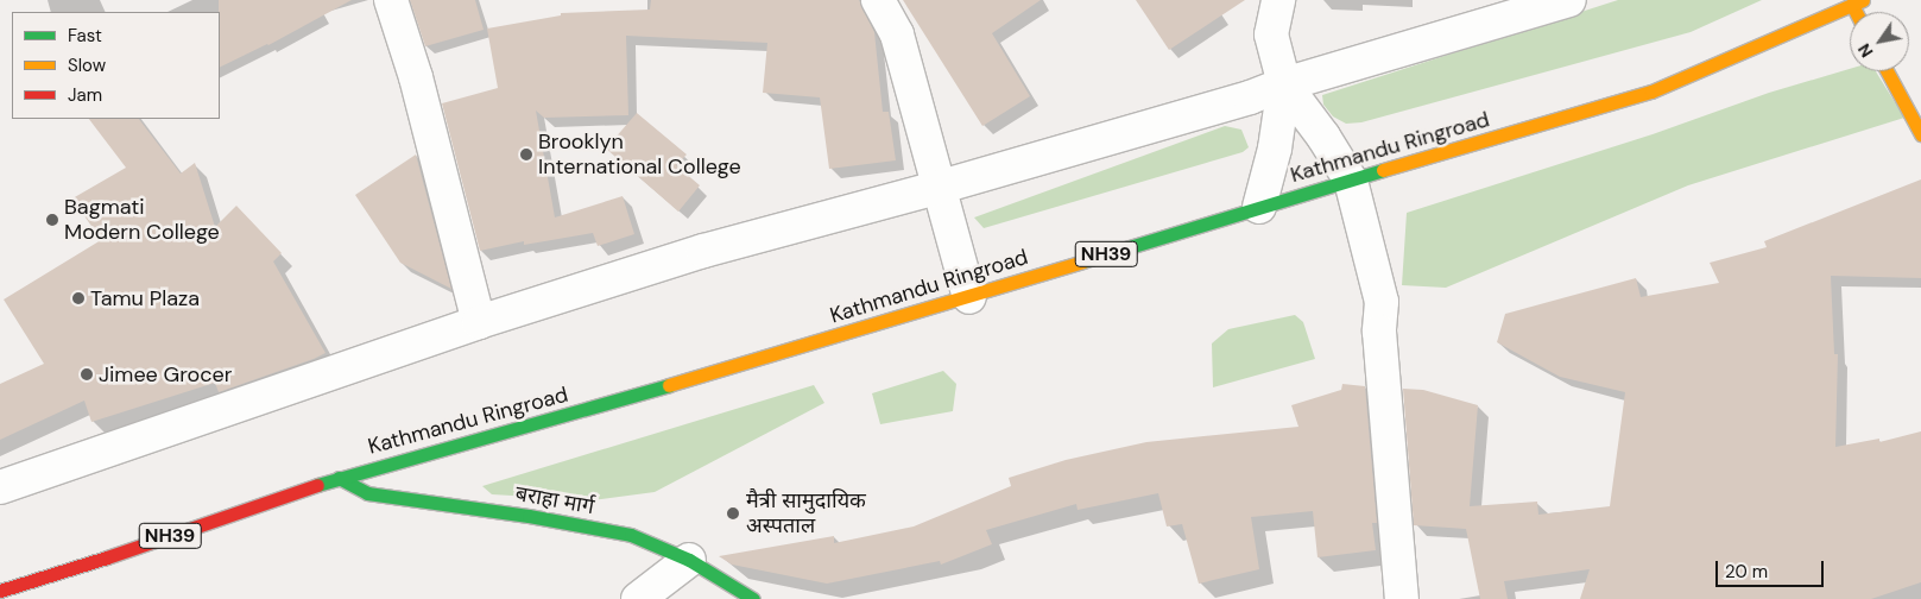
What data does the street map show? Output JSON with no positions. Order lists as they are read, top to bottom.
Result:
{
  "streets": {
    "main road": ["Kathmandu Ringroad", "NH39", "बराहा मार्ग"]
  },
  "crossings": [
    ["Kathmandu Ringroad", "बराहा मार्ग"]
  ],
  "places": [
    "Brooklyn International College",
    "Bagmati Modern College",
    "Tamu Plaza",
    "Jimee Grocer",
    "मैत्री सामुदायिक अस्पताल"
  ],
  "legend": ["Fast", "Slow", "Jam"],
  "scale_bar": "20 m",
  "north": "bottom left"
}
